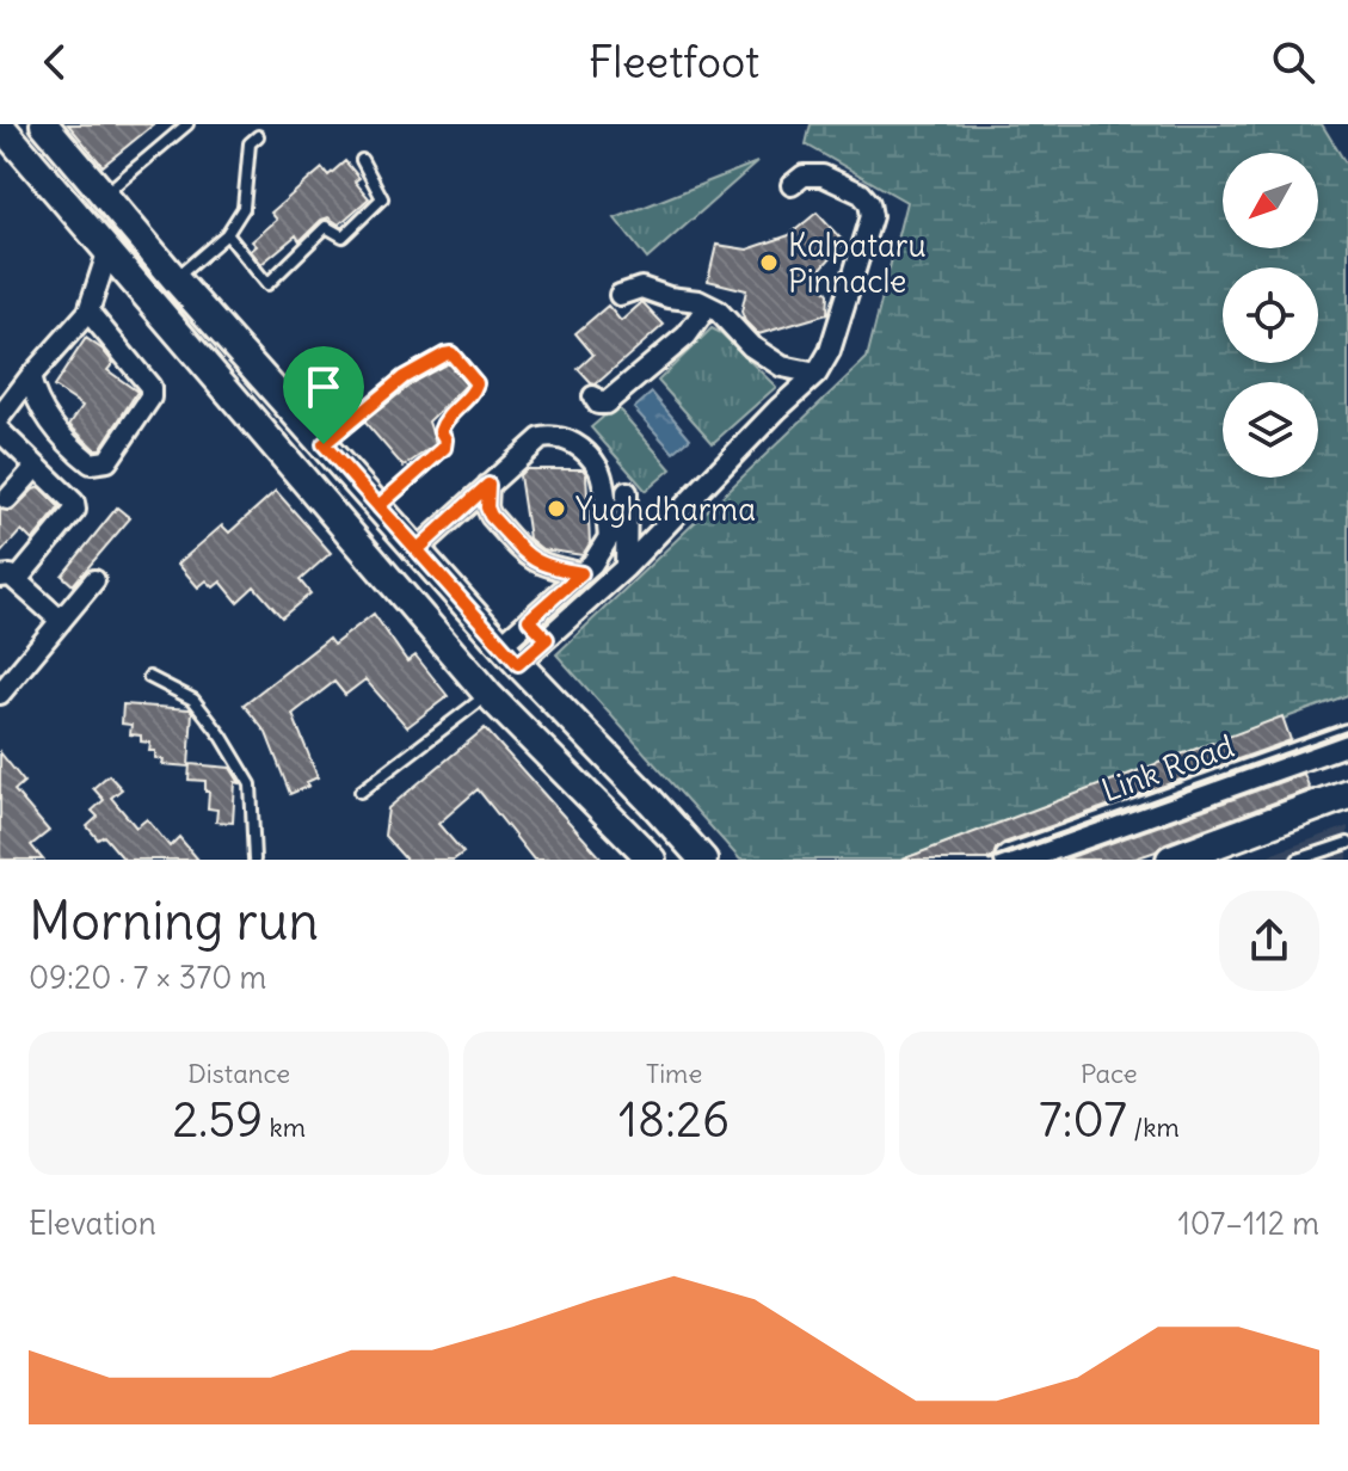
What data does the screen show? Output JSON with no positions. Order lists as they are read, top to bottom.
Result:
{
  "streets": {
    "main road": ["Link Road"]
  },
  "places": ["Kalpataru Pinnacle", "Yughdharma"],
  "north": "bottom left",
  "page": {
    "header": "Fleetfoot",
    "heading": ["Morning run", "09:20 · 7 × 370 m"],
    "stats": [
      ["Distance", "2.59 km"],
      ["Time", "18:26"],
      ["Pace", "7:07 /km"]
    ],
    "chart": ["Elevation", "107–112 m"]
  }
}
